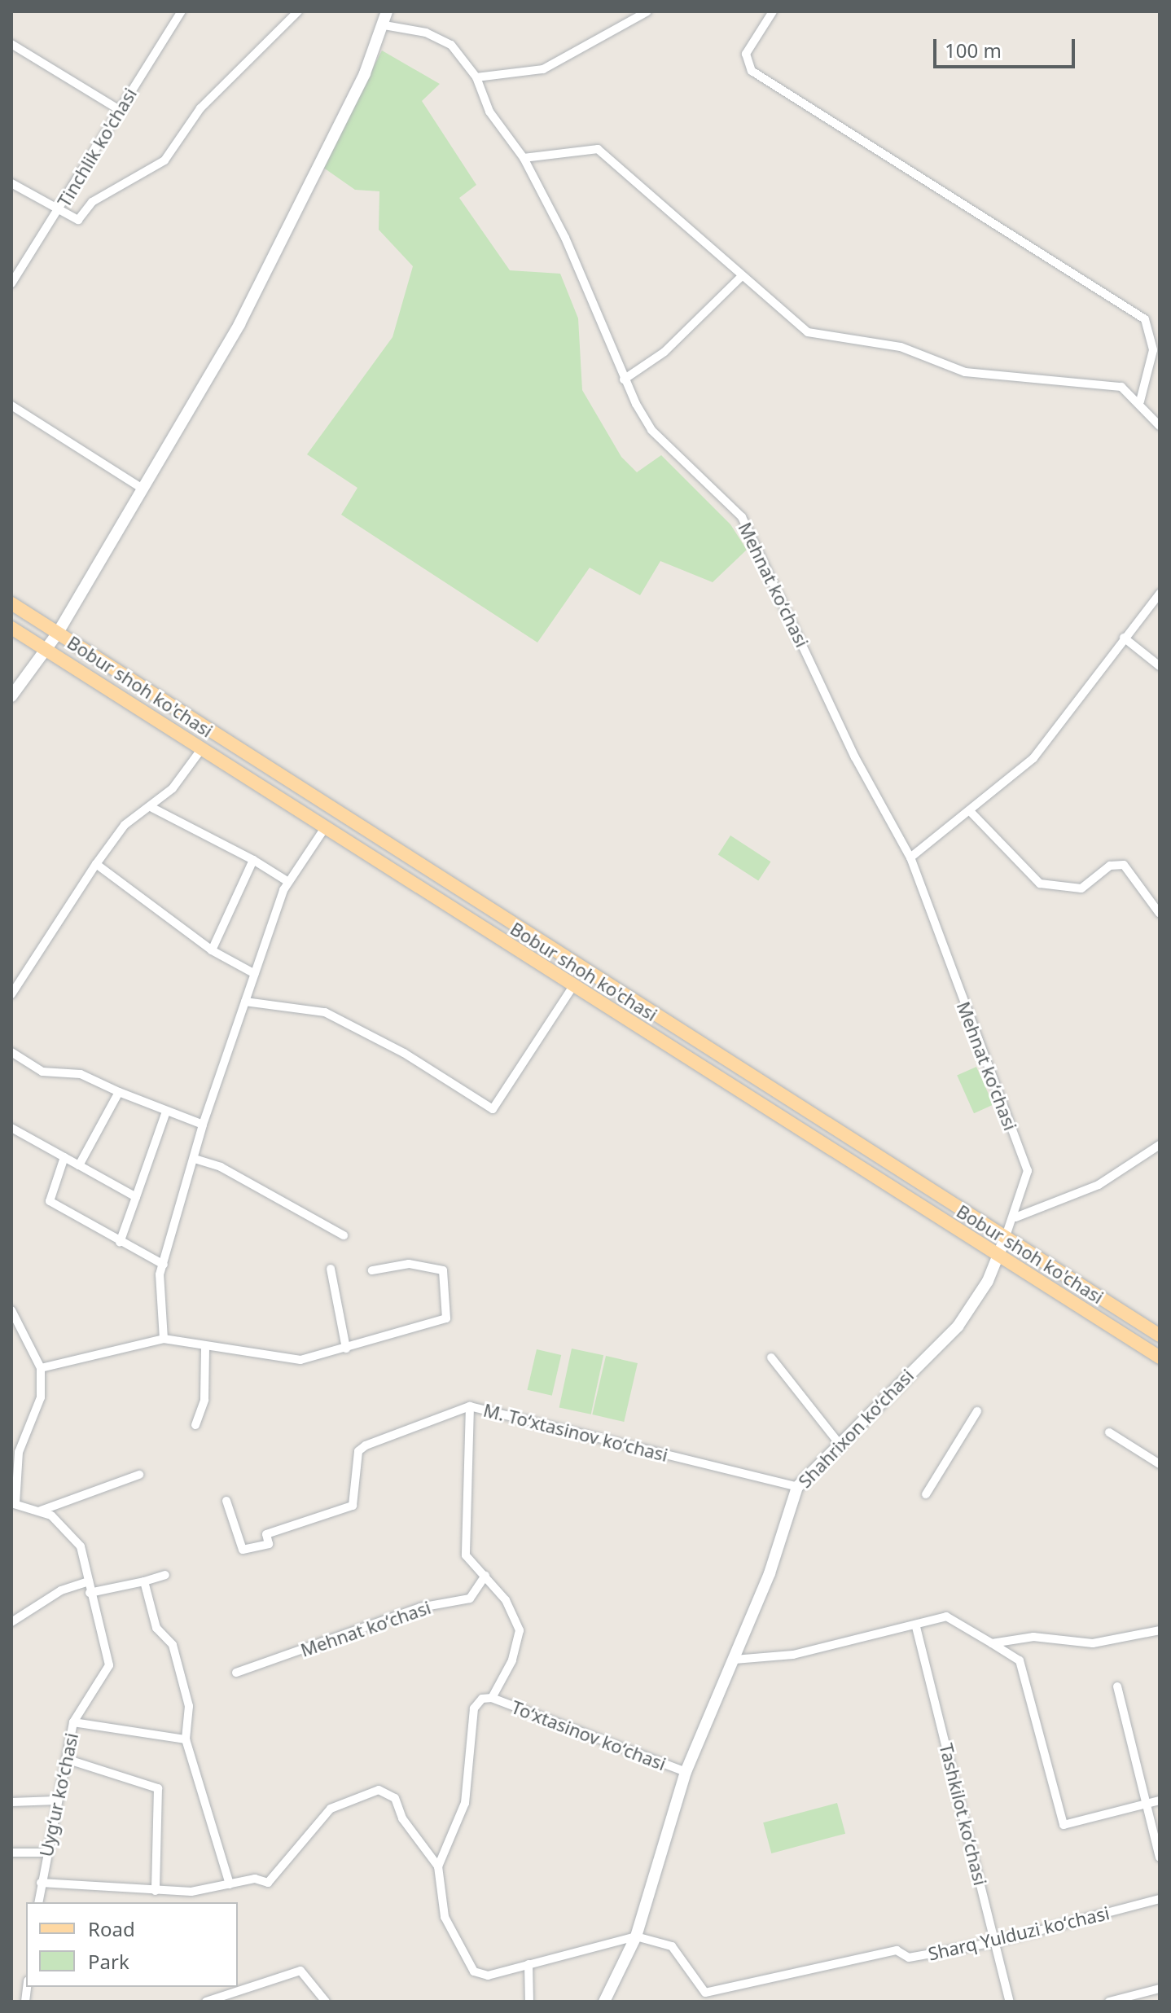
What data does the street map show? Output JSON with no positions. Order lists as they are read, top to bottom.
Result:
{
  "streets": {
    "main road": ["Bobur shoh ko'chasi"],
    "street": [
      "Tinchlik ko'chasi",
      "Mehnat koʻchasi",
      "Shahrixon koʻchasi",
      "M. Toʻxtasinov koʻchasi",
      "Toʻxtasinov koʻchasi",
      "Uygʻur koʻchasi",
      "Tashkilot koʻchasi",
      "Sharq Yulduzi koʻchasi"
    ]
  },
  "crossings": [
    ["Mehnat koʻchasi", "Bobur shoh ko'chasi"],
    ["Mehnat koʻchasi", "Shahrixon koʻchasi"],
    ["Mehnat koʻchasi", "M. Toʻxtasinov koʻchasi"],
    ["Bobur shoh ko'chasi", "Shahrixon koʻchasi"],
    ["Shahrixon koʻchasi", "M. Toʻxtasinov koʻchasi"],
    ["Shahrixon koʻchasi", "Toʻxtasinov koʻchasi"],
    ["Shahrixon koʻchasi", "Sharq Yulduzi koʻchasi"],
    ["M. Toʻxtasinov koʻchasi", "Toʻxtasinov koʻchasi"],
    ["Tashkilot koʻchasi", "Sharq Yulduzi koʻchasi"]
  ],
  "legend": ["Road", "Park"],
  "scale_bar": "100 m"
}
